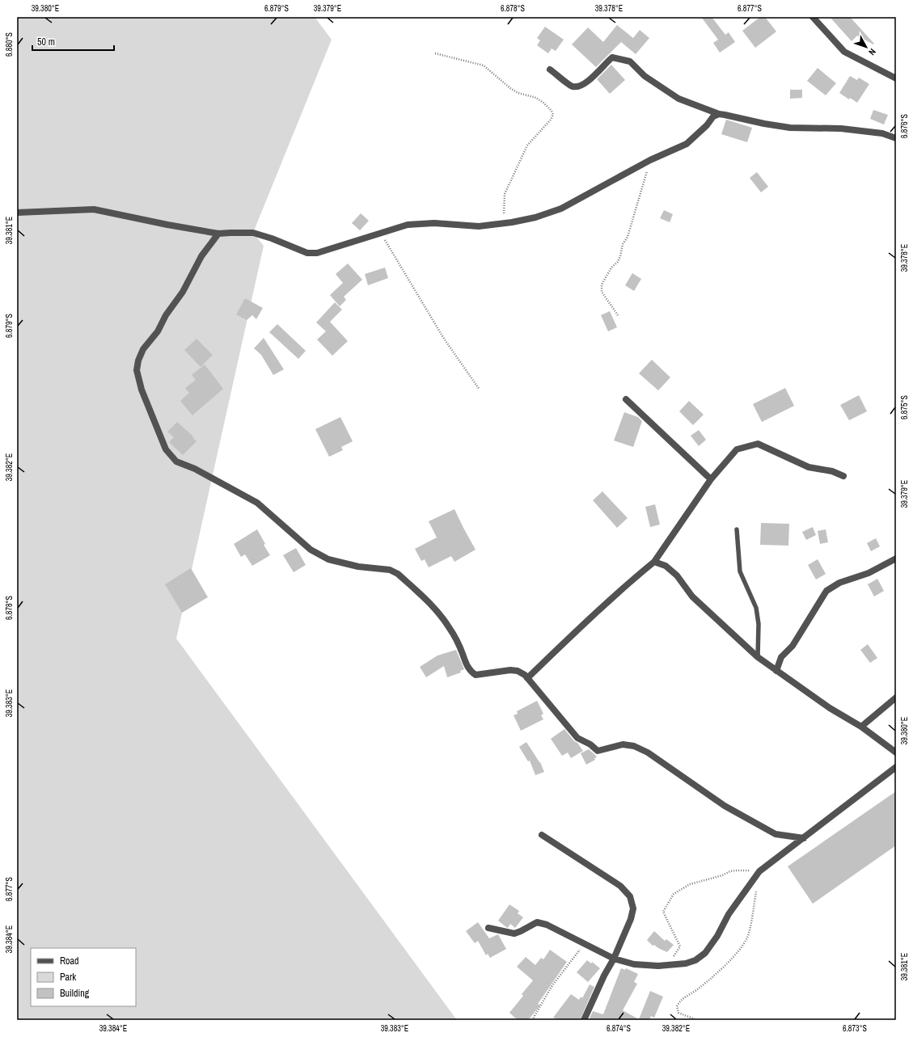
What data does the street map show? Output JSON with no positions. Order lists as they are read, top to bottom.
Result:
{
  "legend": ["Road", "Park", "Building"],
  "scale_bar": "50 m",
  "north": "bottom right",
  "coordinates": [
    "39.380°E",
    "6.879°S",
    "39.379°E",
    "6.878°S",
    "39.378°E",
    "6.877°S",
    "6.880°S",
    "6.876°S",
    "39.381°E",
    "6.875°S",
    "39.382°E",
    "39.383°E",
    "39.384°E",
    "6.874°S",
    "6.873°S"
  ]
}
